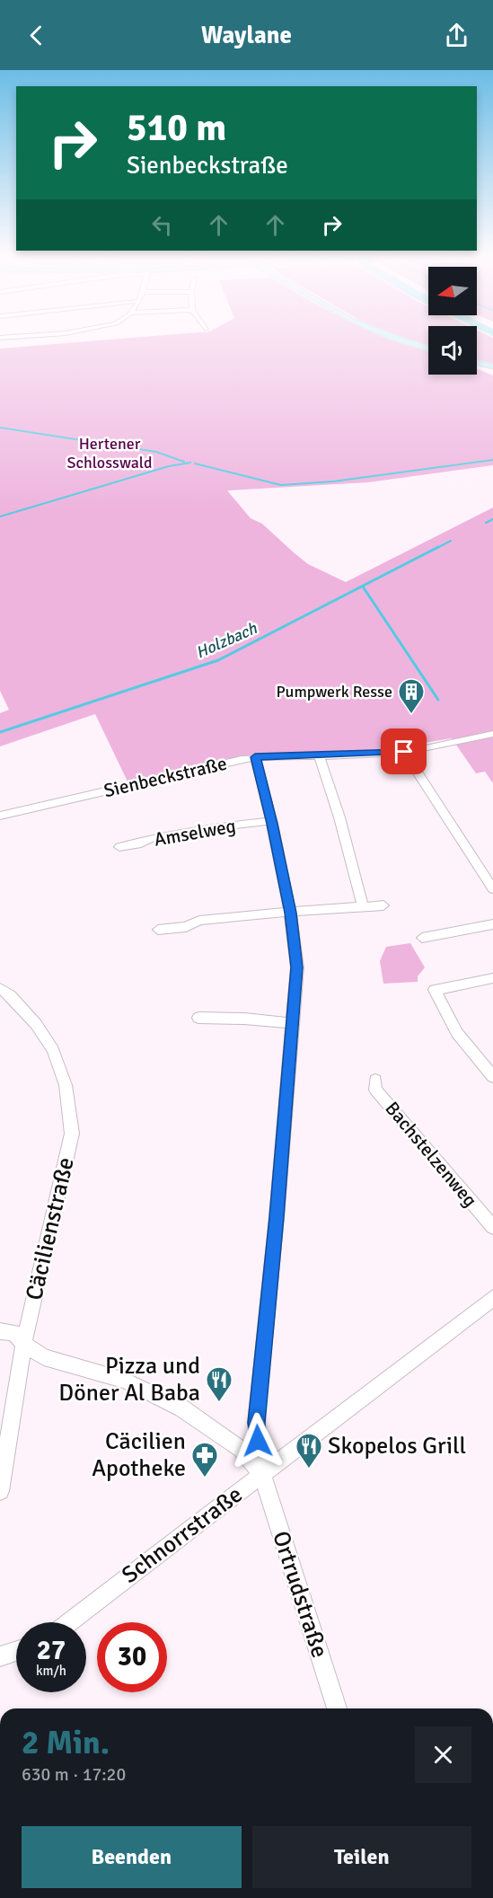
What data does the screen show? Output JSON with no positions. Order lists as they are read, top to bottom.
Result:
{
  "streets": {
    "street": [
      "Sienbeckstraße",
      "Amselweg",
      "Bachstelzenweg",
      "Cäcilienstraße",
      "Schnorrstraße",
      "Ortrudstraße"
    ]
  },
  "crossings": [
    ["Schnorrstraße", "Ortrudstraße"]
  ],
  "water": ["Holzbach"],
  "parks": ["Hertener Schlosswald"],
  "places": {
    "building": ["Pumpwerk Resse"],
    "restaurant": ["Pizza und Döner Al Baba", "Skopelos Grill"],
    "pharmacy": ["Cäcilien Apotheke"]
  },
  "north": "left",
  "page": {
    "header": "Waylane",
    "turn": ["510 m", "Sienbeckstraße"],
    "speed": "27 km/h",
    "limit": "30",
    "heading": ["2 Min.", "630 m · 17:20"],
    "buttons": ["Beenden", "Teilen"]
  }
}
